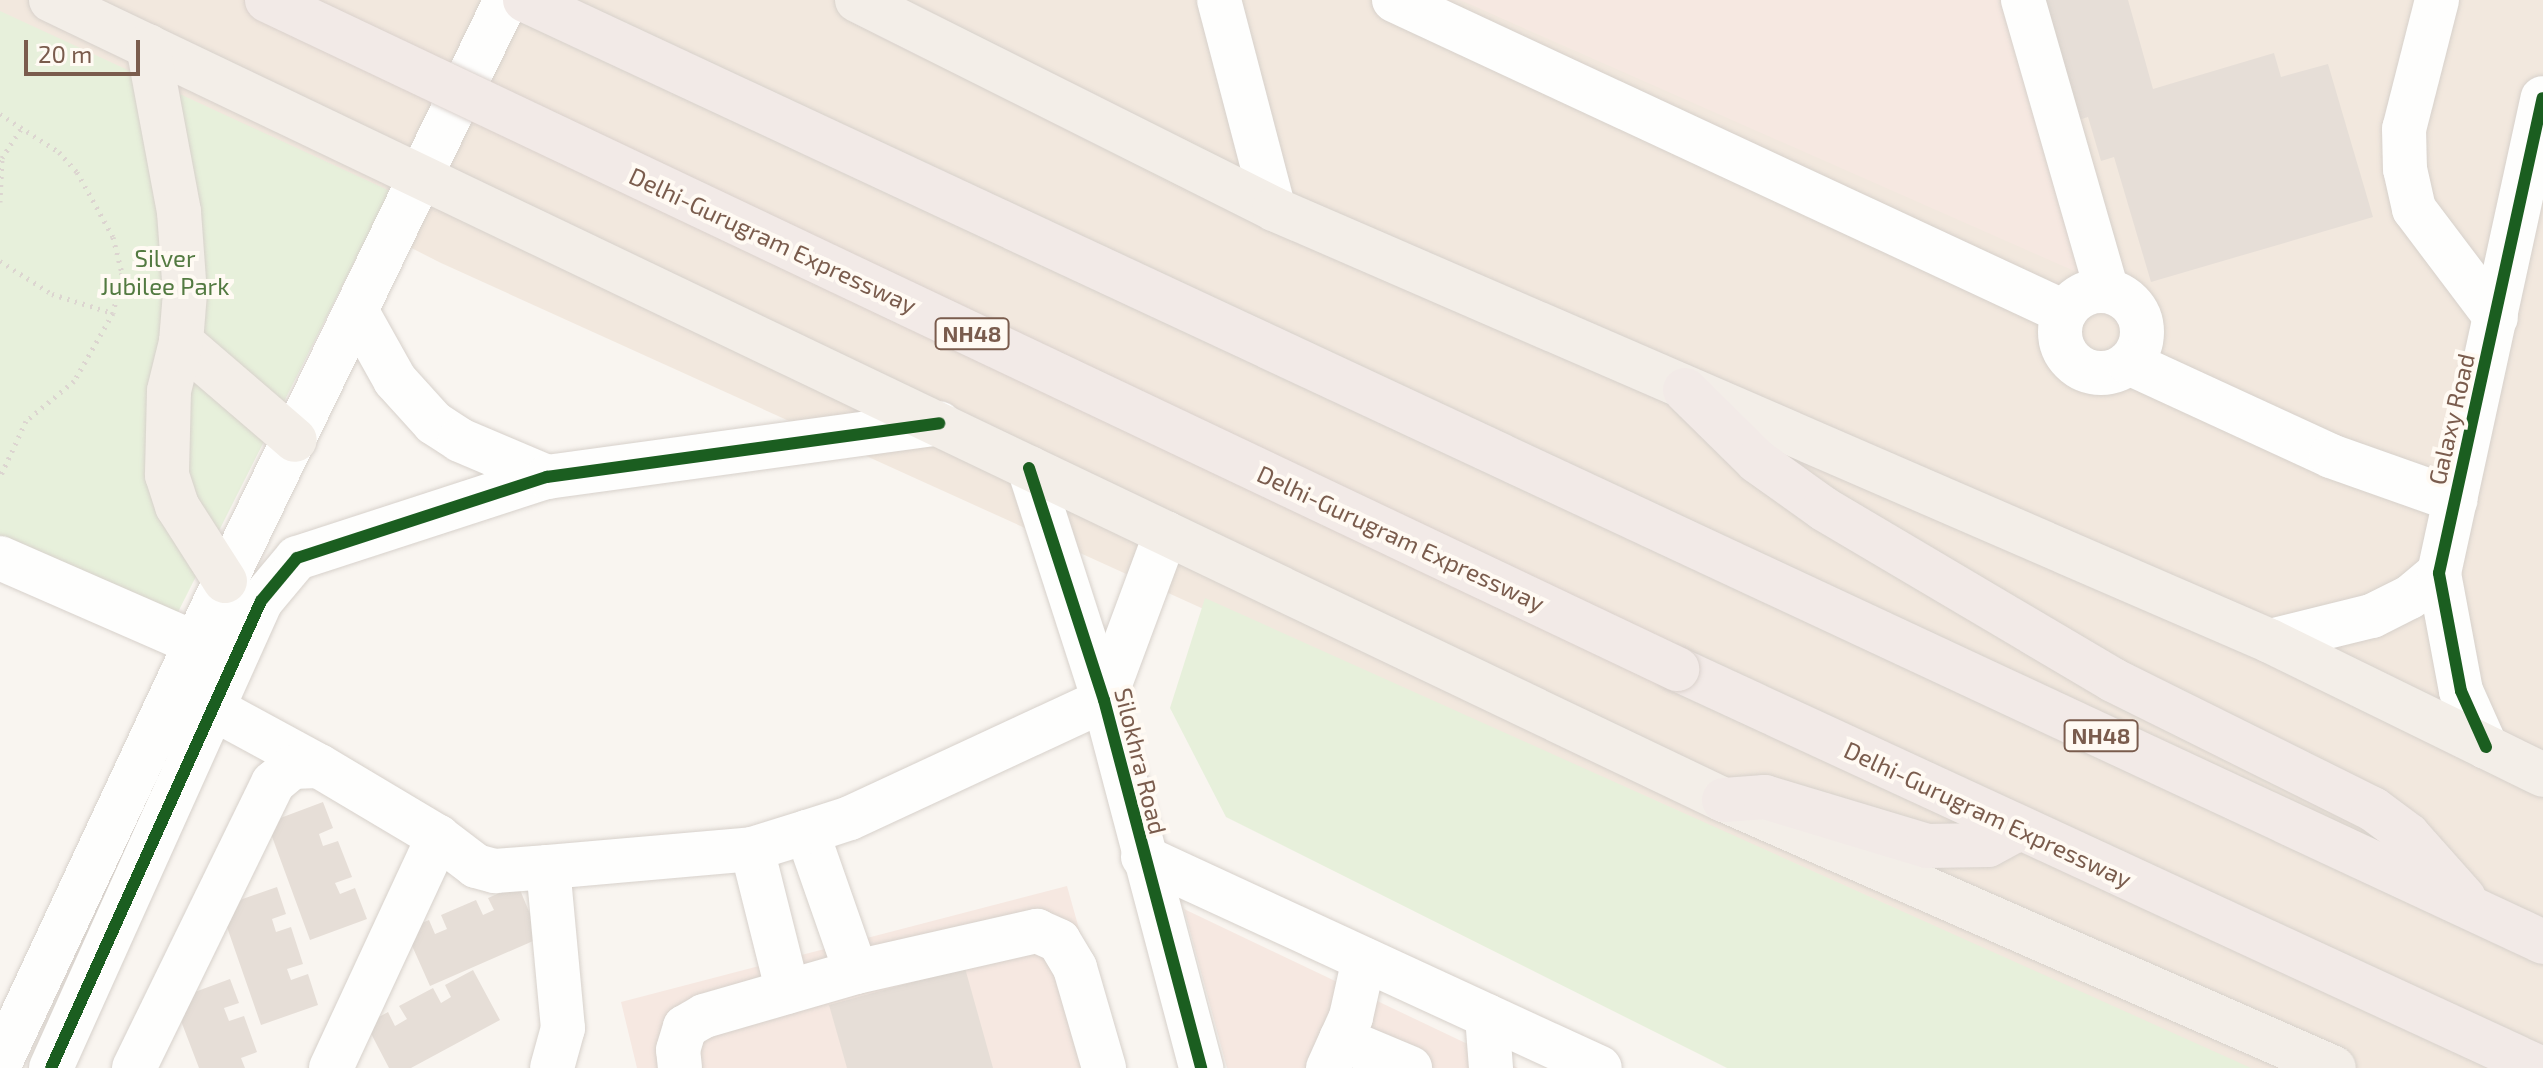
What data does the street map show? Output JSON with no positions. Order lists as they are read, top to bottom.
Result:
{
  "streets": {
    "highway": ["Delhi-Gurugram Expressway", "NH48"],
    "street": ["Galaxy Road", "Silokhra Road"]
  },
  "parks": ["Silver Jubilee Park"],
  "scale_bar": "20 m"
}
